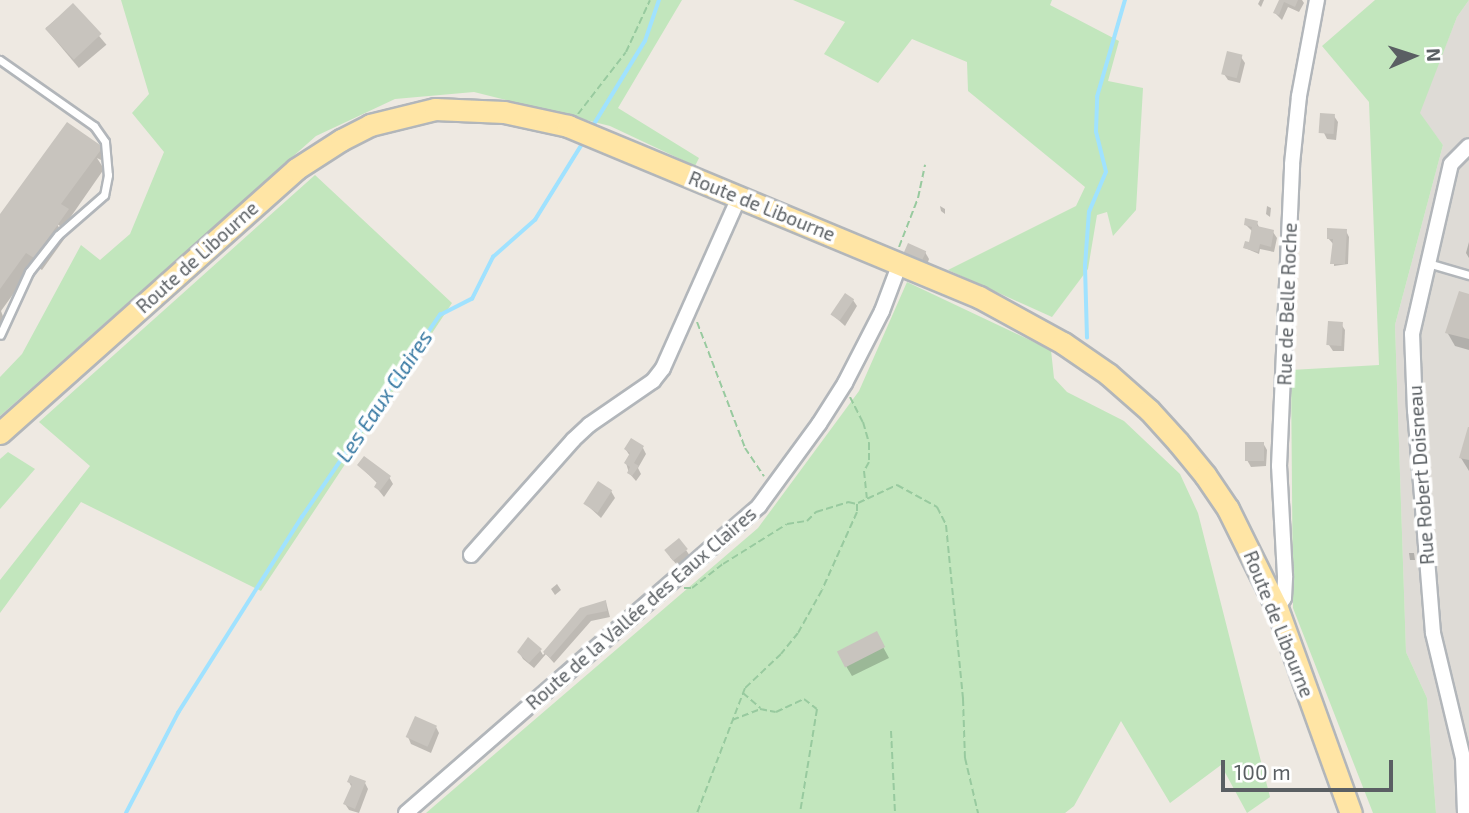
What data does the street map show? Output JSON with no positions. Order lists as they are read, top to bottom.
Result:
{
  "streets": {
    "main road": ["Route de Libourne"],
    "street": ["Rue de Belle Roche", "Rue Robert Doisneau", "Route de la Vallée des Eaux Claires"]
  },
  "crossings": [
    ["Route de Libourne", "Rue de Belle Roche"],
    ["Route de Libourne", "Route de la Vallée des Eaux Claires"]
  ],
  "water": ["Les Eaux Claires"],
  "scale_bar": "100 m",
  "north": "right"
}
